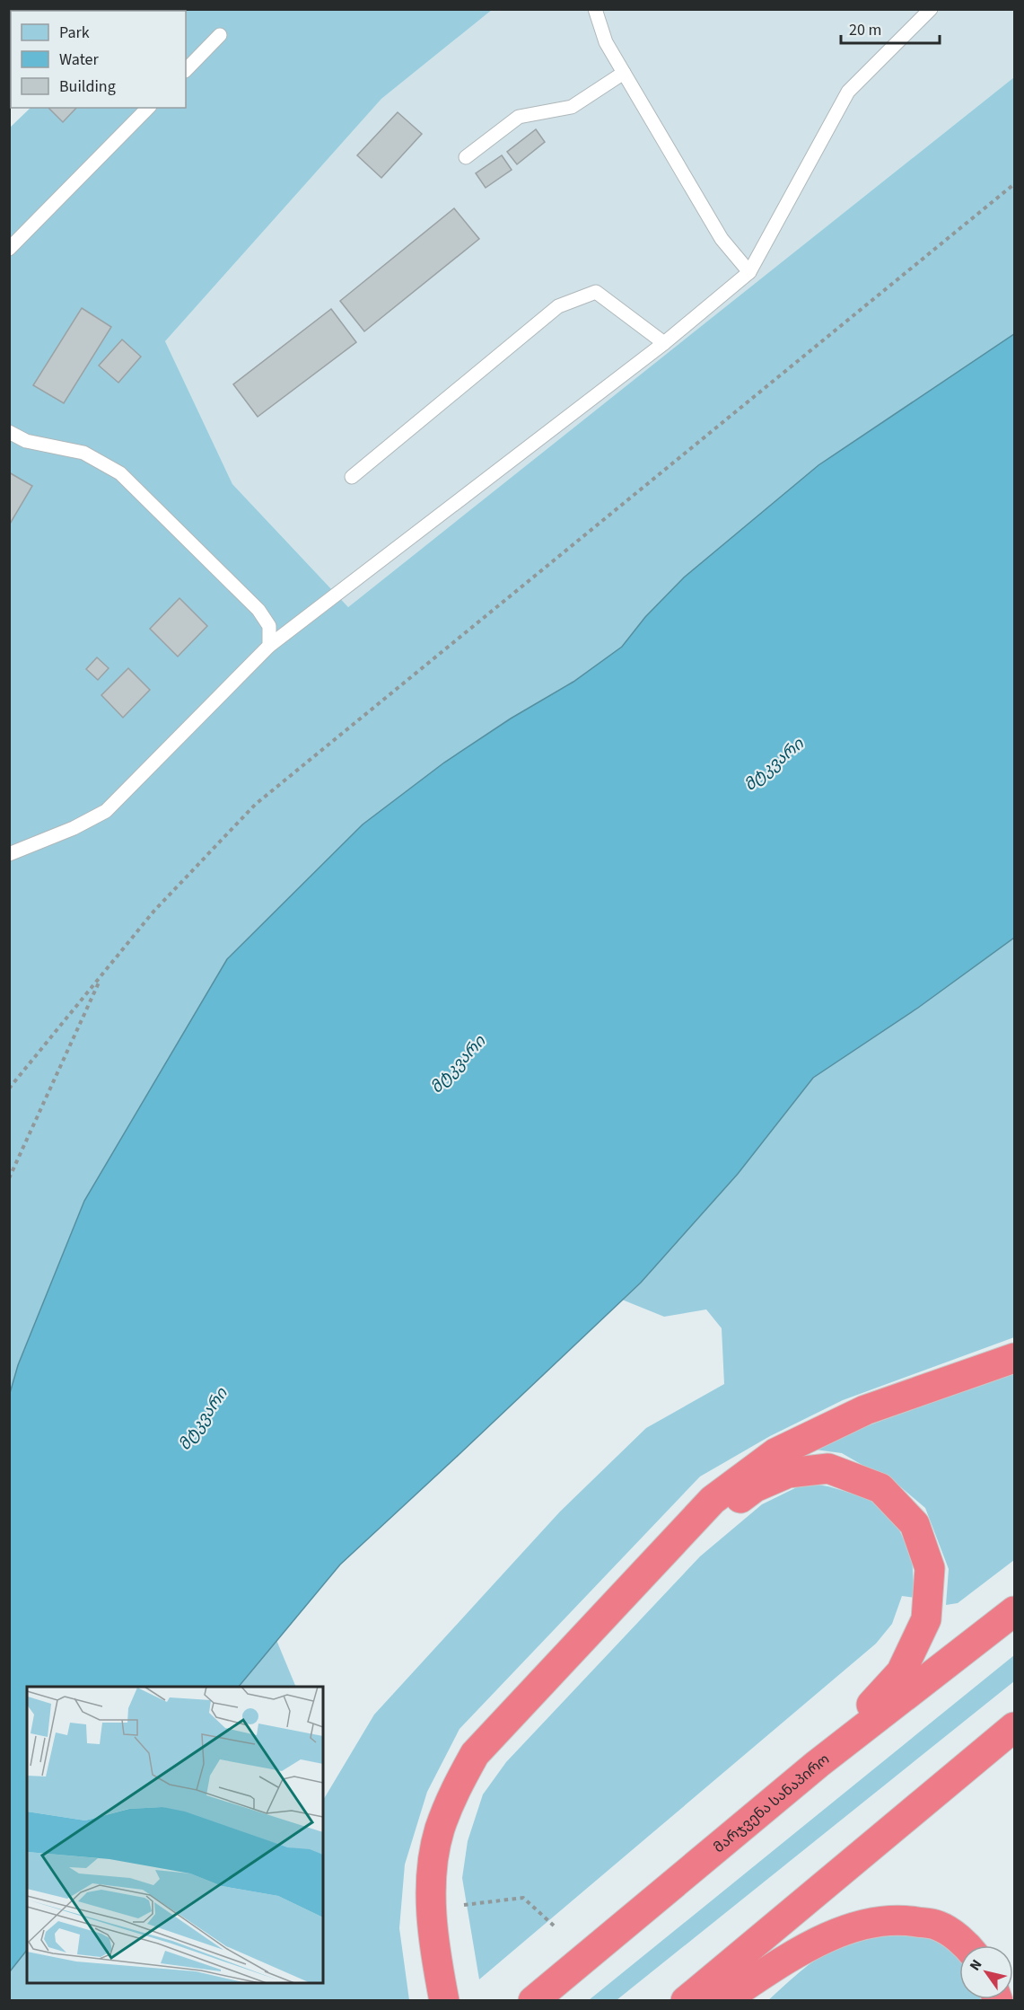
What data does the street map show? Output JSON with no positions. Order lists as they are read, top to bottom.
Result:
{
  "streets": {
    "highway": ["მარჯვენა სანაპირო"]
  },
  "water": ["მტკვარი"],
  "legend": ["Park", "Water", "Building"],
  "scale_bar": "20 m",
  "north": "top left"
}
